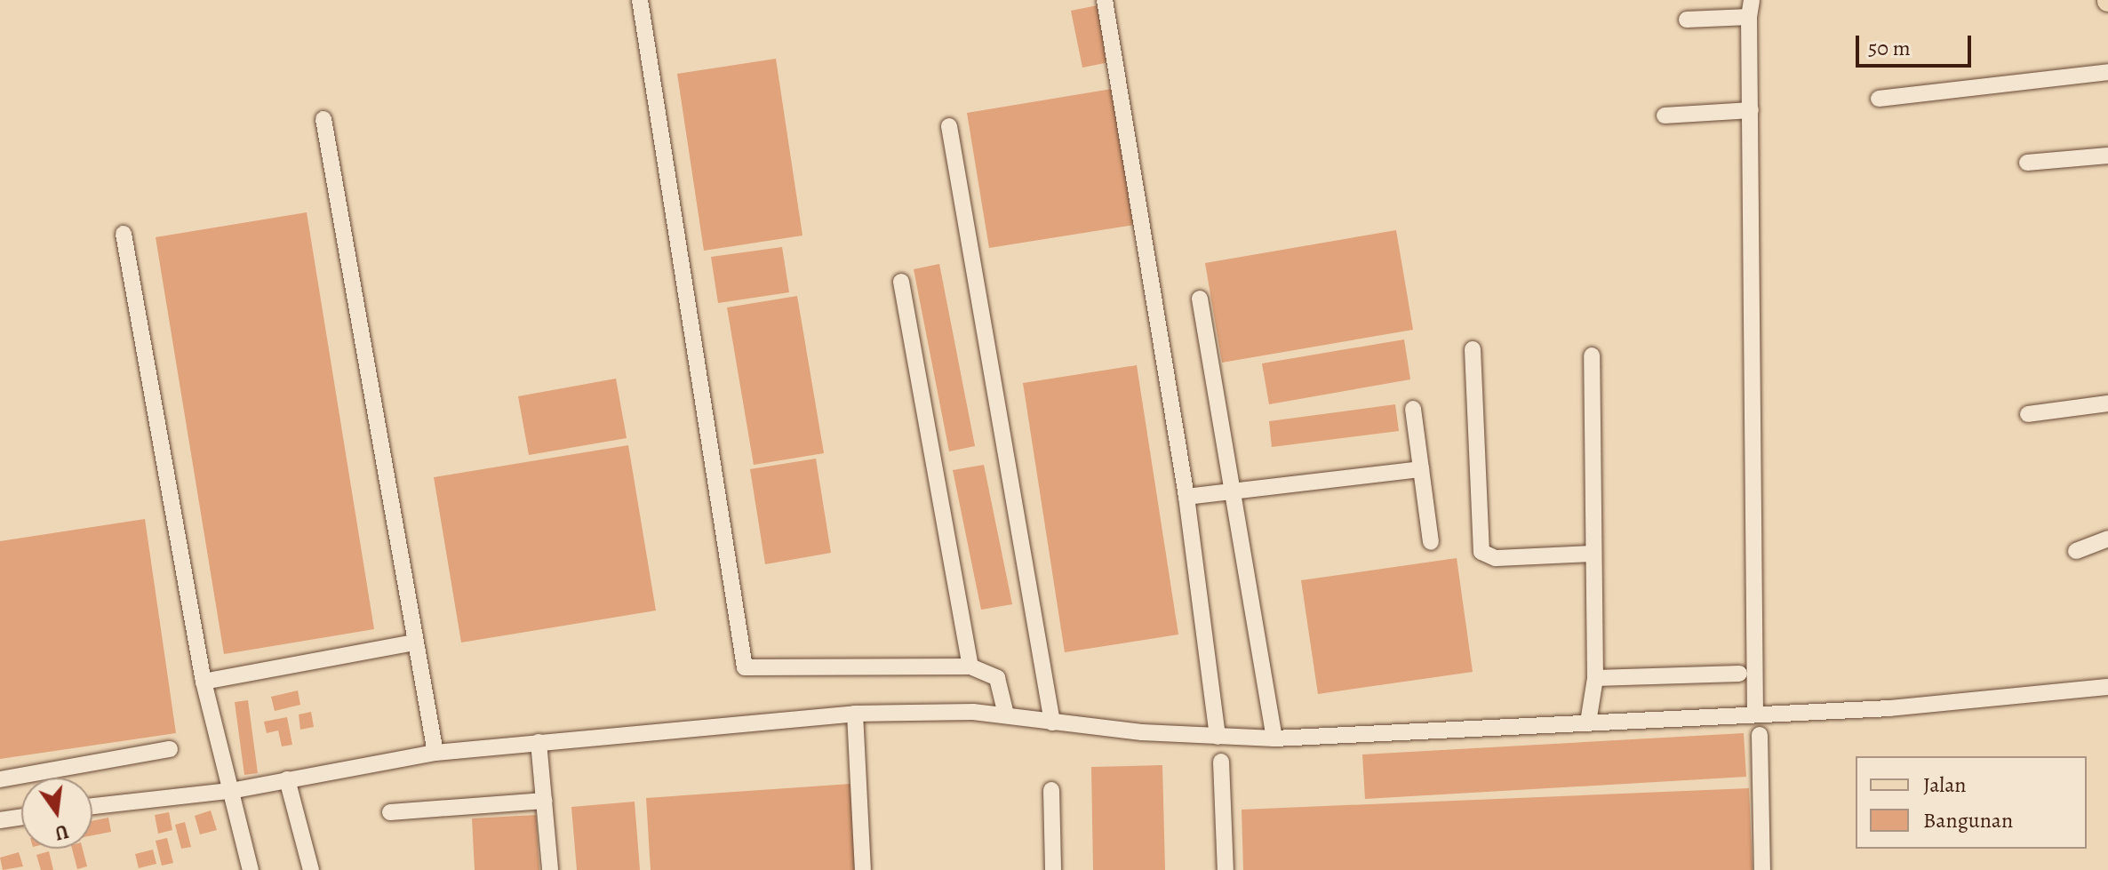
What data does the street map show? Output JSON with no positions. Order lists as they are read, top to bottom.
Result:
{
  "legend": ["Jalan", "Bangunan"],
  "scale_bar": "50 m",
  "north": "bottom"
}
